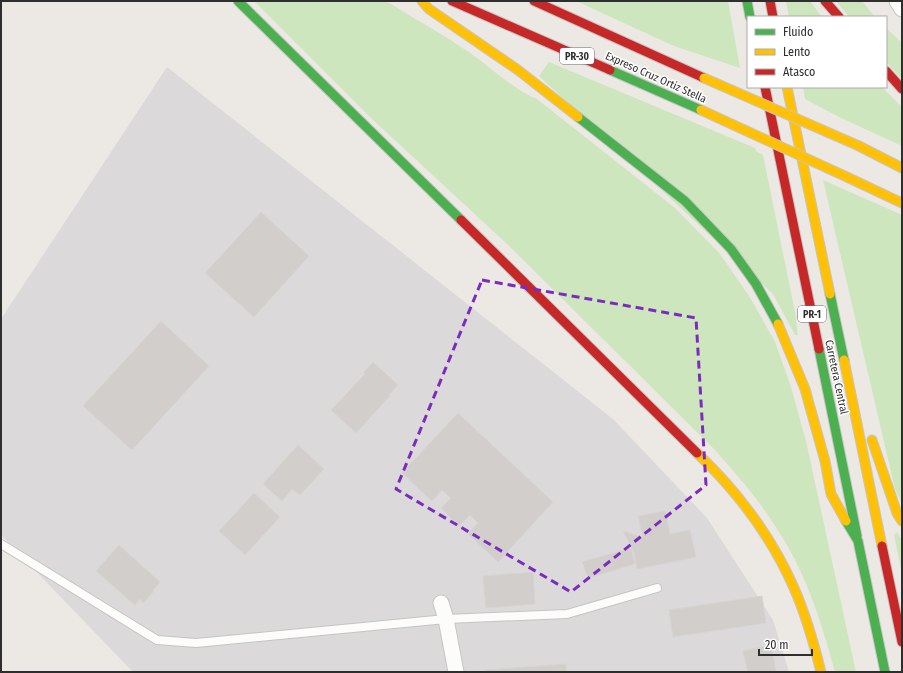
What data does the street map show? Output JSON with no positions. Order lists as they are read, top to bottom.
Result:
{
  "streets": {
    "main road": [
      "PR-30",
      "Expreso Cruz Ortiz Stella",
      "PR-1",
      "Carretera Central"
    ]
  },
  "legend": ["Fluido", "Lento", "Atasco"],
  "scale_bar": "20 m"
}
